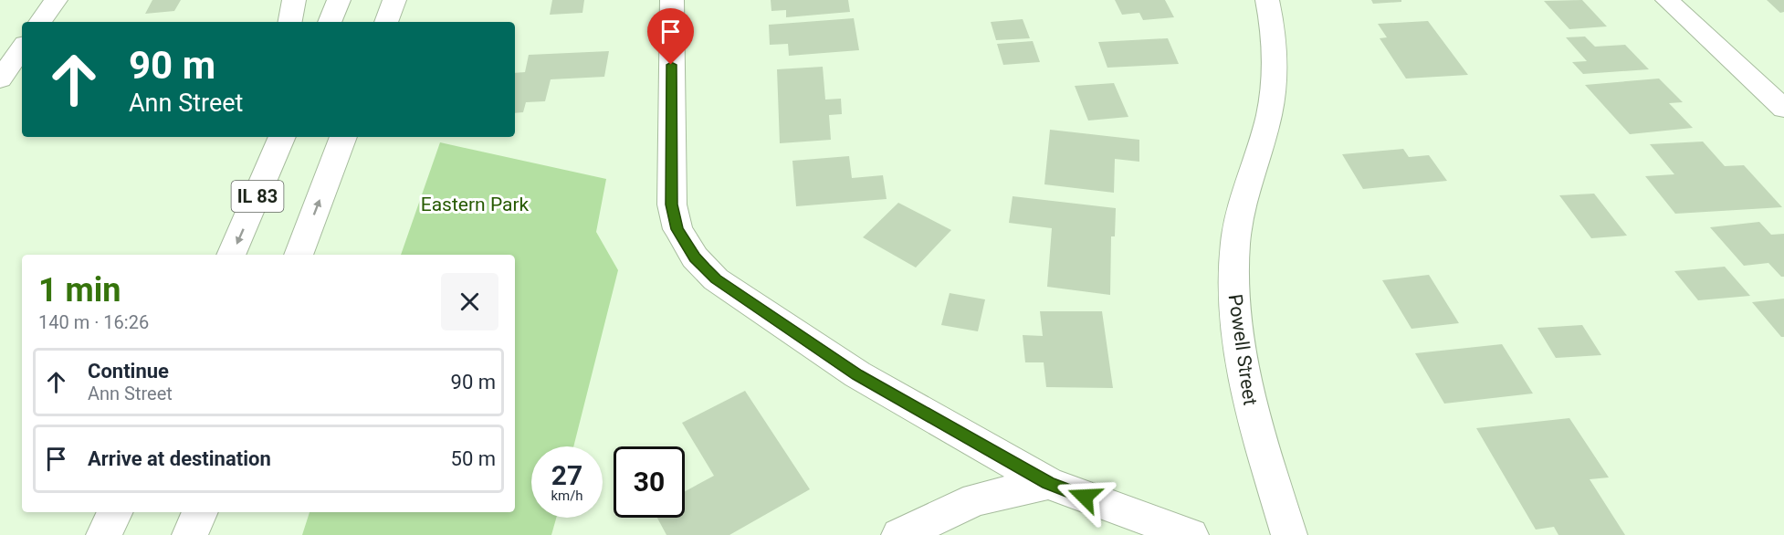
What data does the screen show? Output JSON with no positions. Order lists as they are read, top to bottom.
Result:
{
  "streets": {
    "main road": ["IL 83", "Powell Street"]
  },
  "parks": ["Eastern Park"],
  "page": {
    "turn": ["90 m", "Ann Street"],
    "heading": ["1 min", "140 m · 16:26"],
    "list": [
      {
        "name": "Continue",
        "note": "Ann Street",
        "value": "90 m"
      },
      {
        "name": "Arrive at destination",
        "value": "50 m"
      }
    ],
    "speed": "27 km/h",
    "limit": "30"
  }
}
